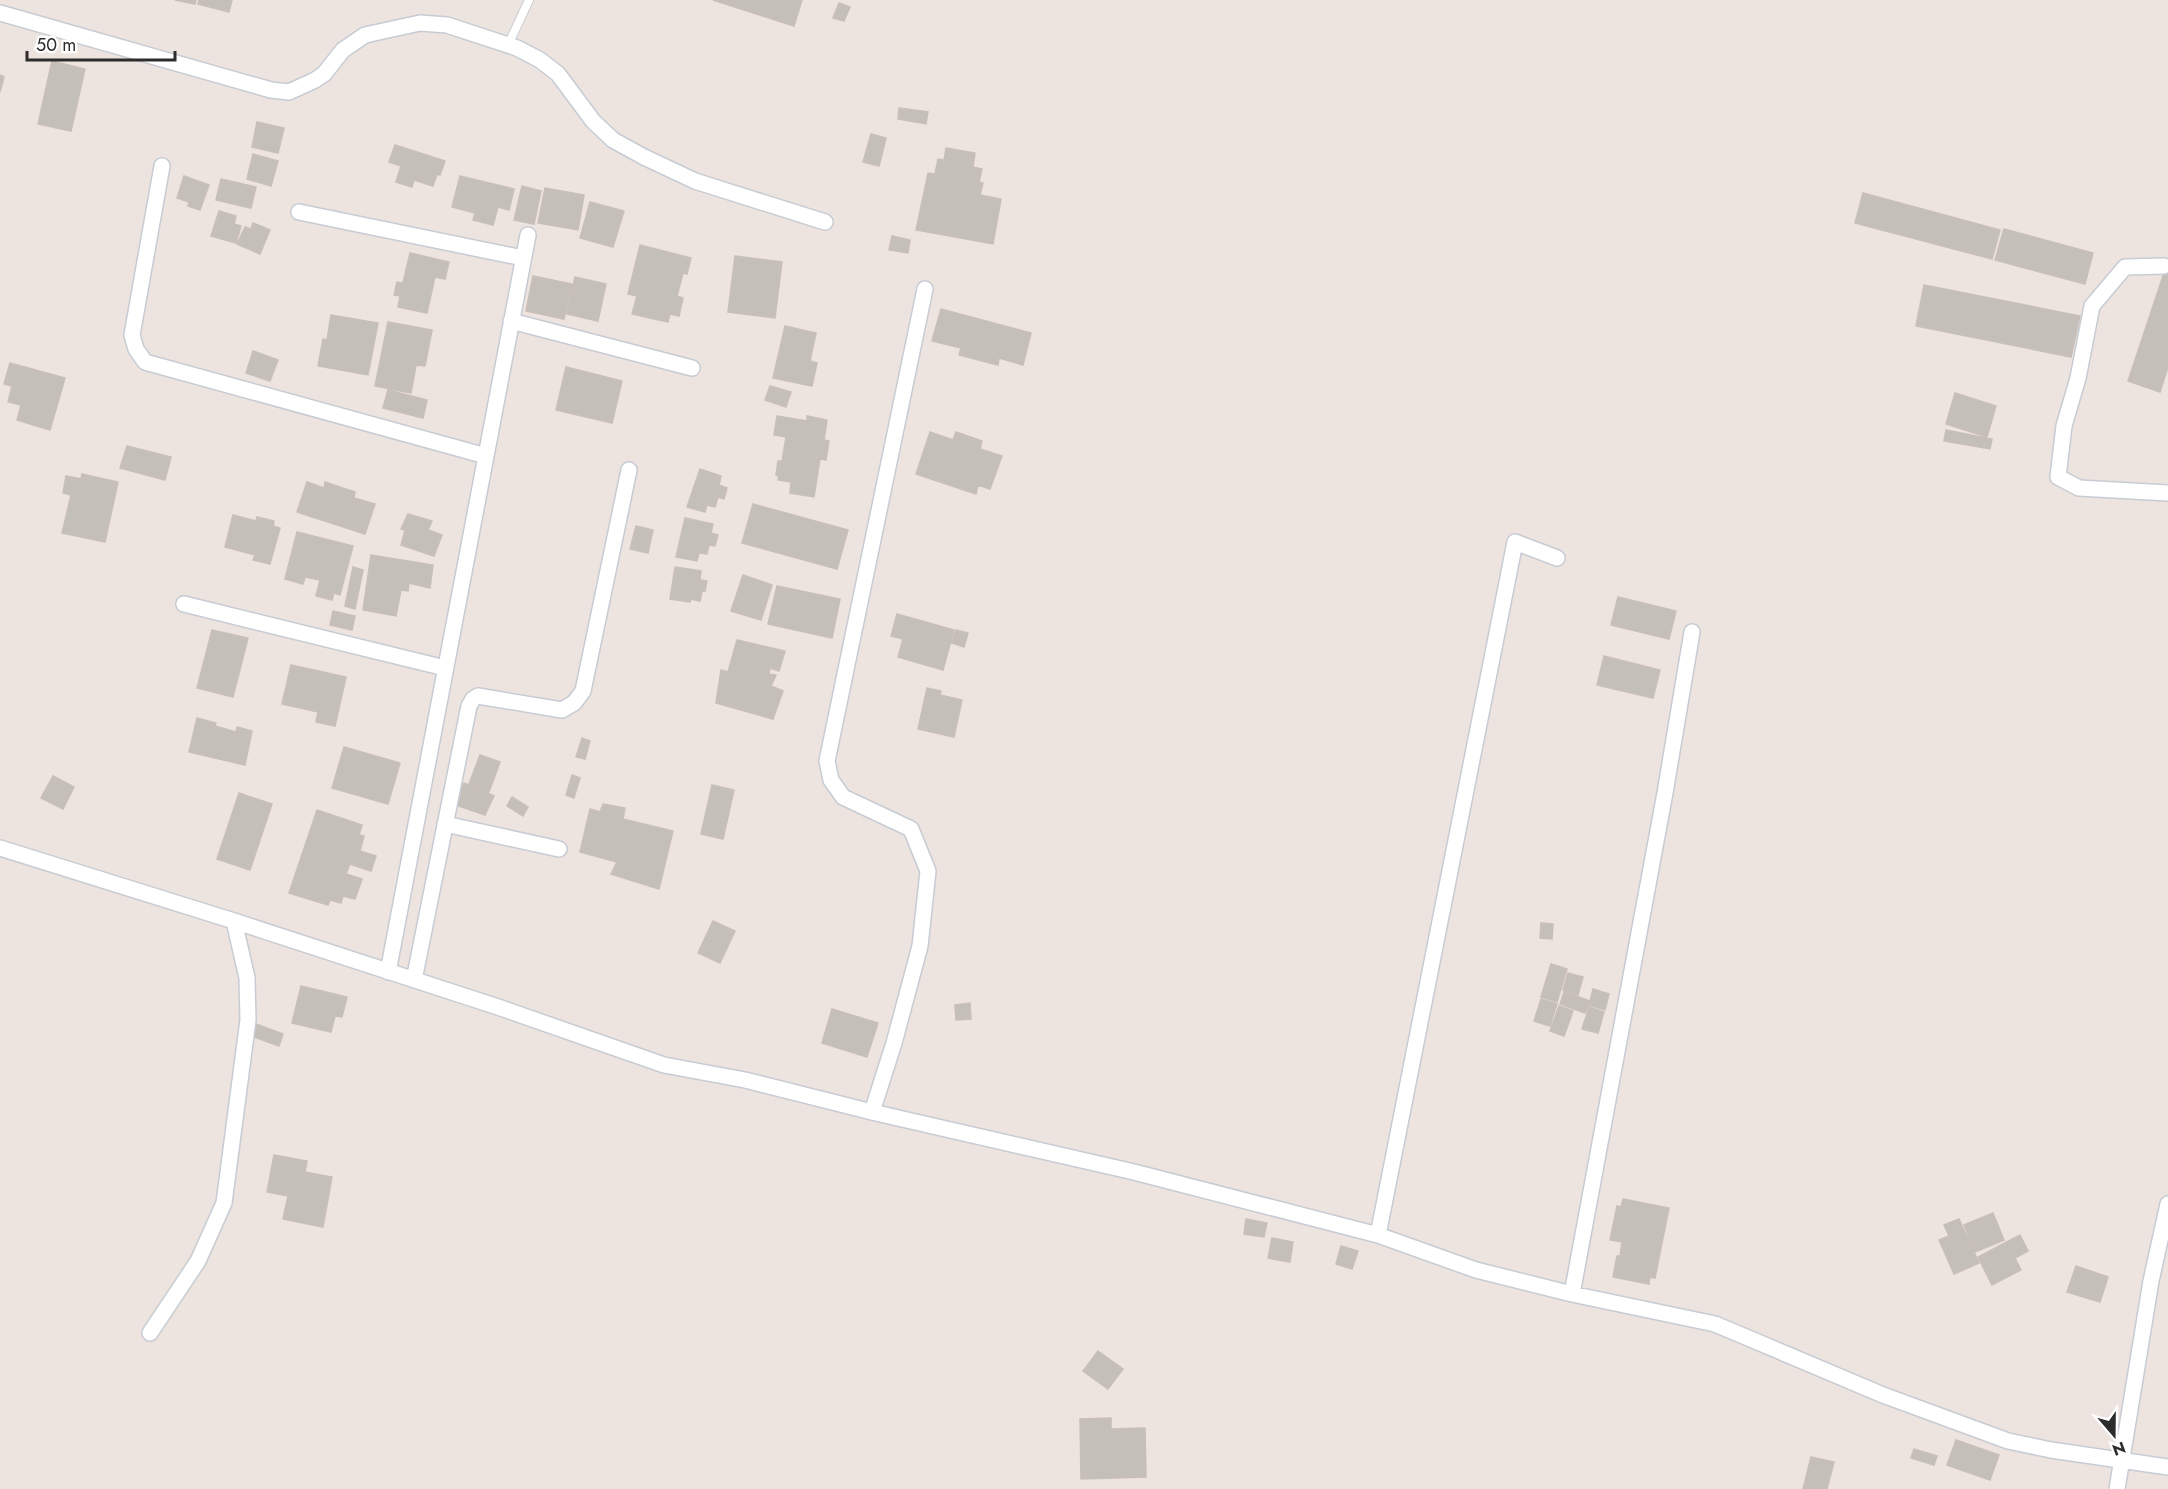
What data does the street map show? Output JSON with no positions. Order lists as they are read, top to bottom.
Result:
{
  "scale_bar": "50 m",
  "north": "bottom"
}
